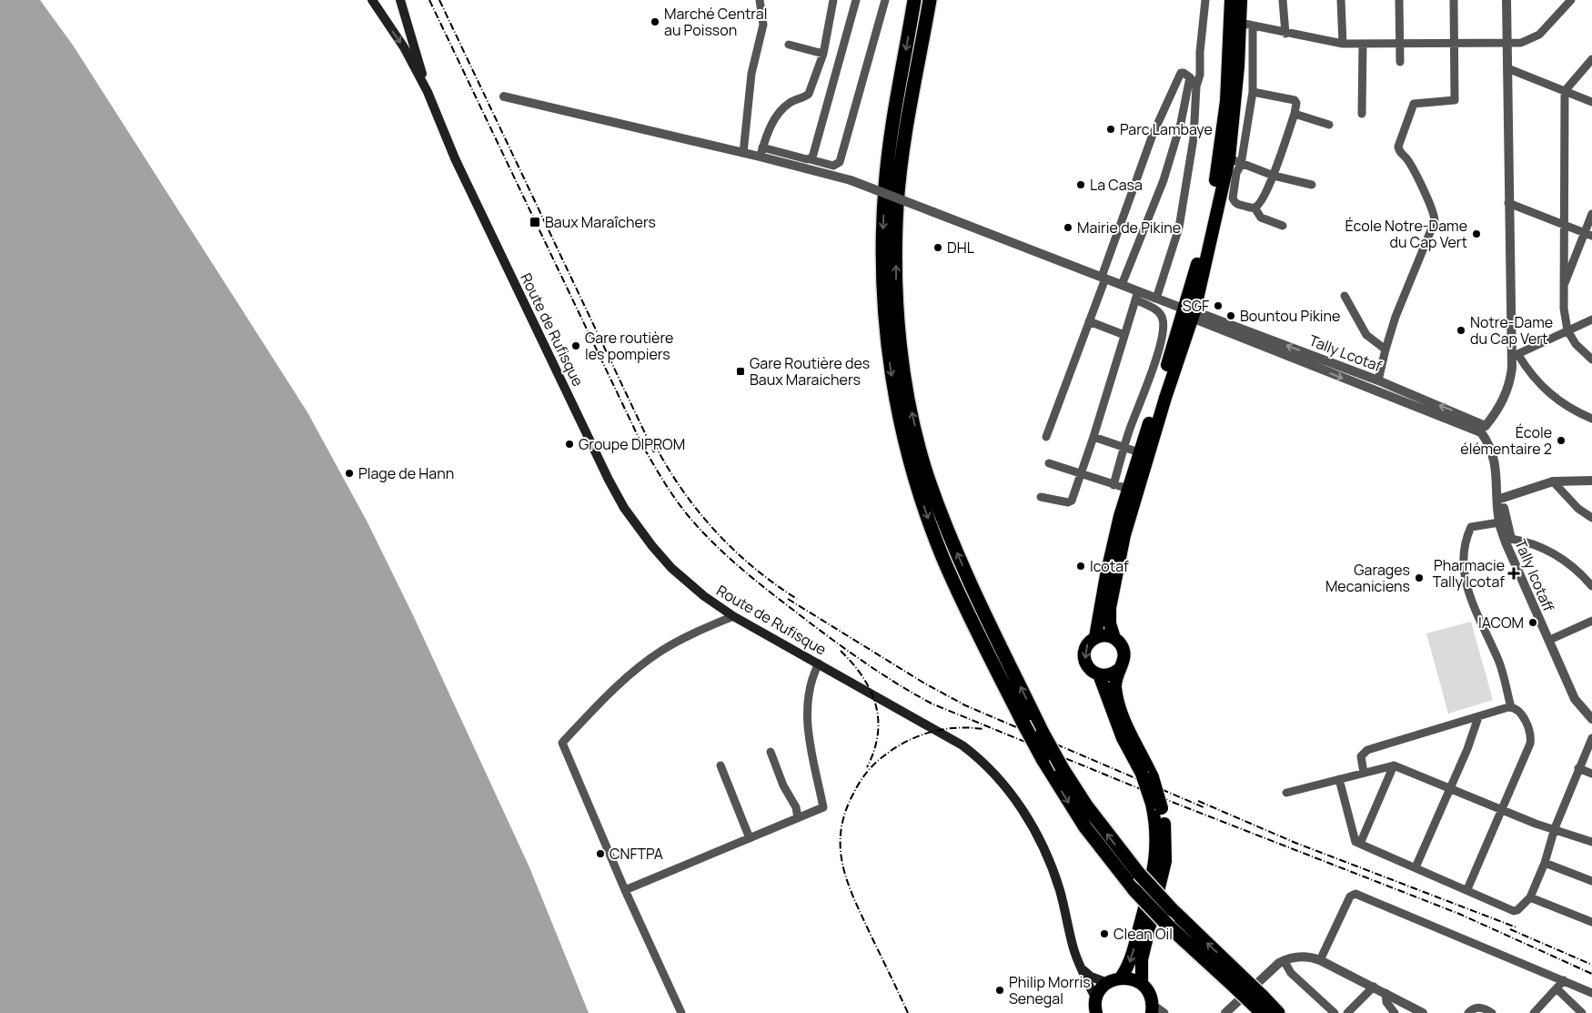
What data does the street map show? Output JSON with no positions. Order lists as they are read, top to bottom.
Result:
{
  "streets": {
    "main road": ["Route de Rufisque"],
    "street": ["Tally Lcotaf", "Tally Icotaff"]
  },
  "crossings": [
    ["Tally Lcotaf", "Tally Icotaff"]
  ],
  "places": {
    "other": [
      "Marché Central au Poisson",
      "Parc Lambaye",
      "La Casa",
      "Mairie de Pikine",
      "École Notre-Dame du Cap Vert",
      "DHL",
      "SGF",
      "Bountou Pikine",
      "Notre-Dame du Cap Vert",
      "Gare routière les pompiers",
      "École élémentaire 2",
      "Groupe DIPROM",
      "Plage de Hann",
      "Icotaf",
      "Garages Mecaniciens",
      "IACOM",
      "CNFTPA",
      "Clean Oil",
      "Philip Morris Senegal"
    ],
    "transit": ["Baux Maraîchers", "Gare Routière des Baux Maraichers"],
    "health": ["Pharmacie Tally Icotaf"]
  }
}
